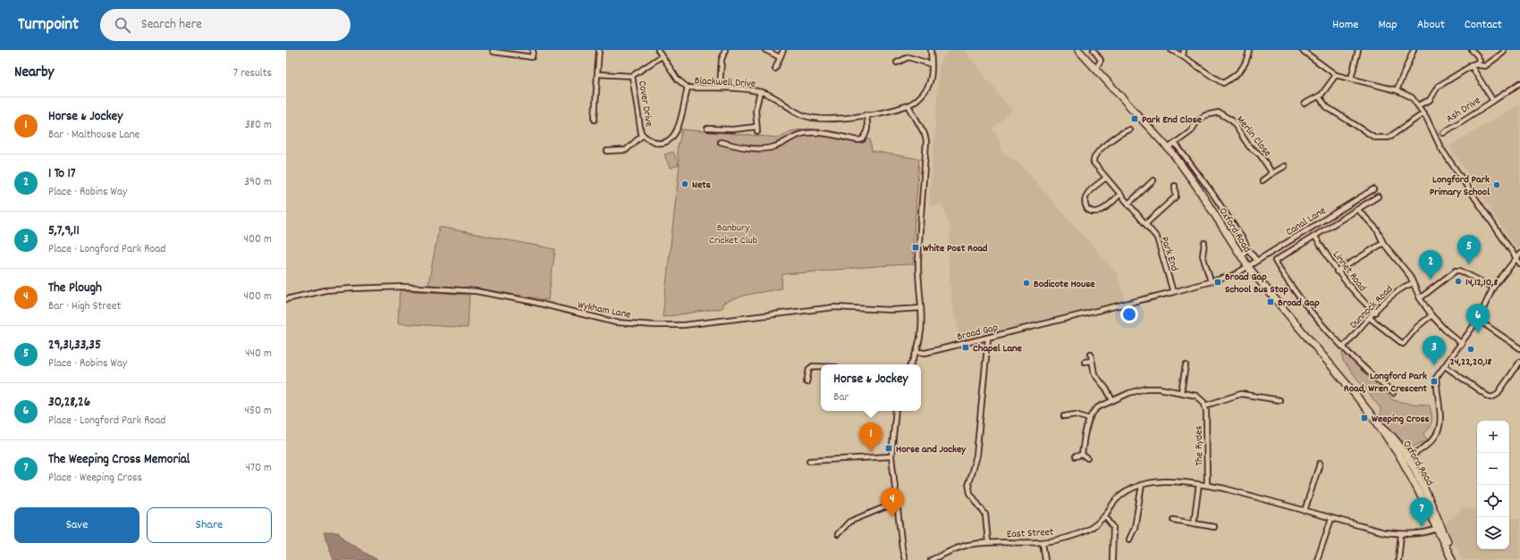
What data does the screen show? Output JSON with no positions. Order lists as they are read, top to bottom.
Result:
{
  "streets": {
    "main road": ["Oxford Road"],
    "street": [
      "Blackwell Drive",
      "Cover Drive",
      "Ash Drive",
      "Merlin Close",
      "Canal Lane",
      "Park End",
      "Linnet Road",
      "Dunnock Road",
      "Wykham Lane",
      "Broad Gap",
      "The Rydes",
      "East Street"
    ]
  },
  "crossings": [
    ["Blackwell Drive", "Cover Drive"],
    ["Merlin Close", "Oxford Road"],
    ["Canal Lane", "Oxford Road"],
    ["Canal Lane", "Broad Gap"],
    ["Oxford Road", "Broad Gap"],
    ["Park End", "Broad Gap"],
    ["Linnet Road", "Dunnock Road"]
  ],
  "parks": ["Banbury Cricket Club"],
  "places": {
    "transit": [
      "Park End Close",
      "White Post Road",
      "Broad Gap School Bus Stop",
      "Broad Gap",
      "Chapel Lane",
      "Longford Park Road, Wren Crescent",
      "Weeping Cross",
      "Horse and Jockey"
    ],
    "other": [
      "Nets",
      "Longford Park Primary School",
      "14,12,10,8",
      "Bodicote House",
      "24,22,20,18"
    ]
  },
  "page": {
    "header": "Turnpoint",
    "search": "Search here",
    "nav": [
      "Home",
      "Map",
      "About",
      "Contact"
    ],
    "heading": ["Nearby", "7 results"],
    "list": [
      {
        "mark": "1",
        "name": "Horse & Jockey",
        "note": "Bar · Malthouse Lane",
        "value": "380 m"
      },
      {
        "mark": "2",
        "name": "1 To 17",
        "note": "Place · Robins Way",
        "value": "390 m"
      },
      {
        "mark": "3",
        "name": "5,7,9,11",
        "note": "Place · Longford Park Road",
        "value": "400 m"
      },
      {
        "mark": "4",
        "name": "The Plough",
        "note": "Bar · High Street",
        "value": "400 m"
      },
      {
        "mark": "5",
        "name": "29,31,33,35",
        "note": "Place · Robins Way",
        "value": "440 m"
      },
      {
        "mark": "6",
        "name": "30,28,26",
        "note": "Place · Longford Park Road",
        "value": "450 m"
      },
      {
        "mark": "7",
        "name": "The Weeping Cross Memorial",
        "note": "Place · Weeping Cross",
        "value": "470 m"
      }
    ],
    "pins": [
      "5",
      "2",
      "6",
      "3",
      "1",
      "4",
      "7"
    ],
    "popup": ["Horse & Jockey", "Bar"],
    "map_buttons": ["+", "−"],
    "buttons": ["Save", "Share"]
  }
}
